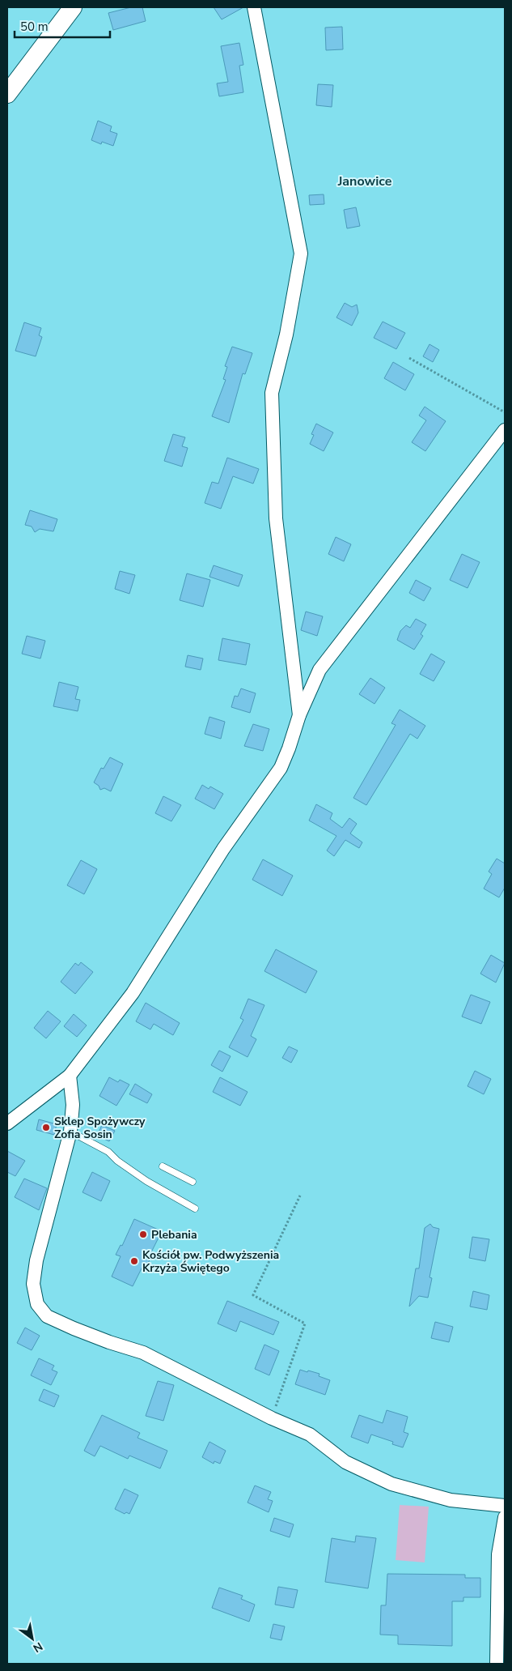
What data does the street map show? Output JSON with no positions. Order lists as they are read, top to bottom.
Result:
{
  "districts": ["Janowice"],
  "places": ["Sklep Spożywczy Zofia Sosin", "Plebania", "Kościół pw. Podwyższenia Krzyża Świętego"],
  "scale_bar": "50 m",
  "north": "bottom right"
}
